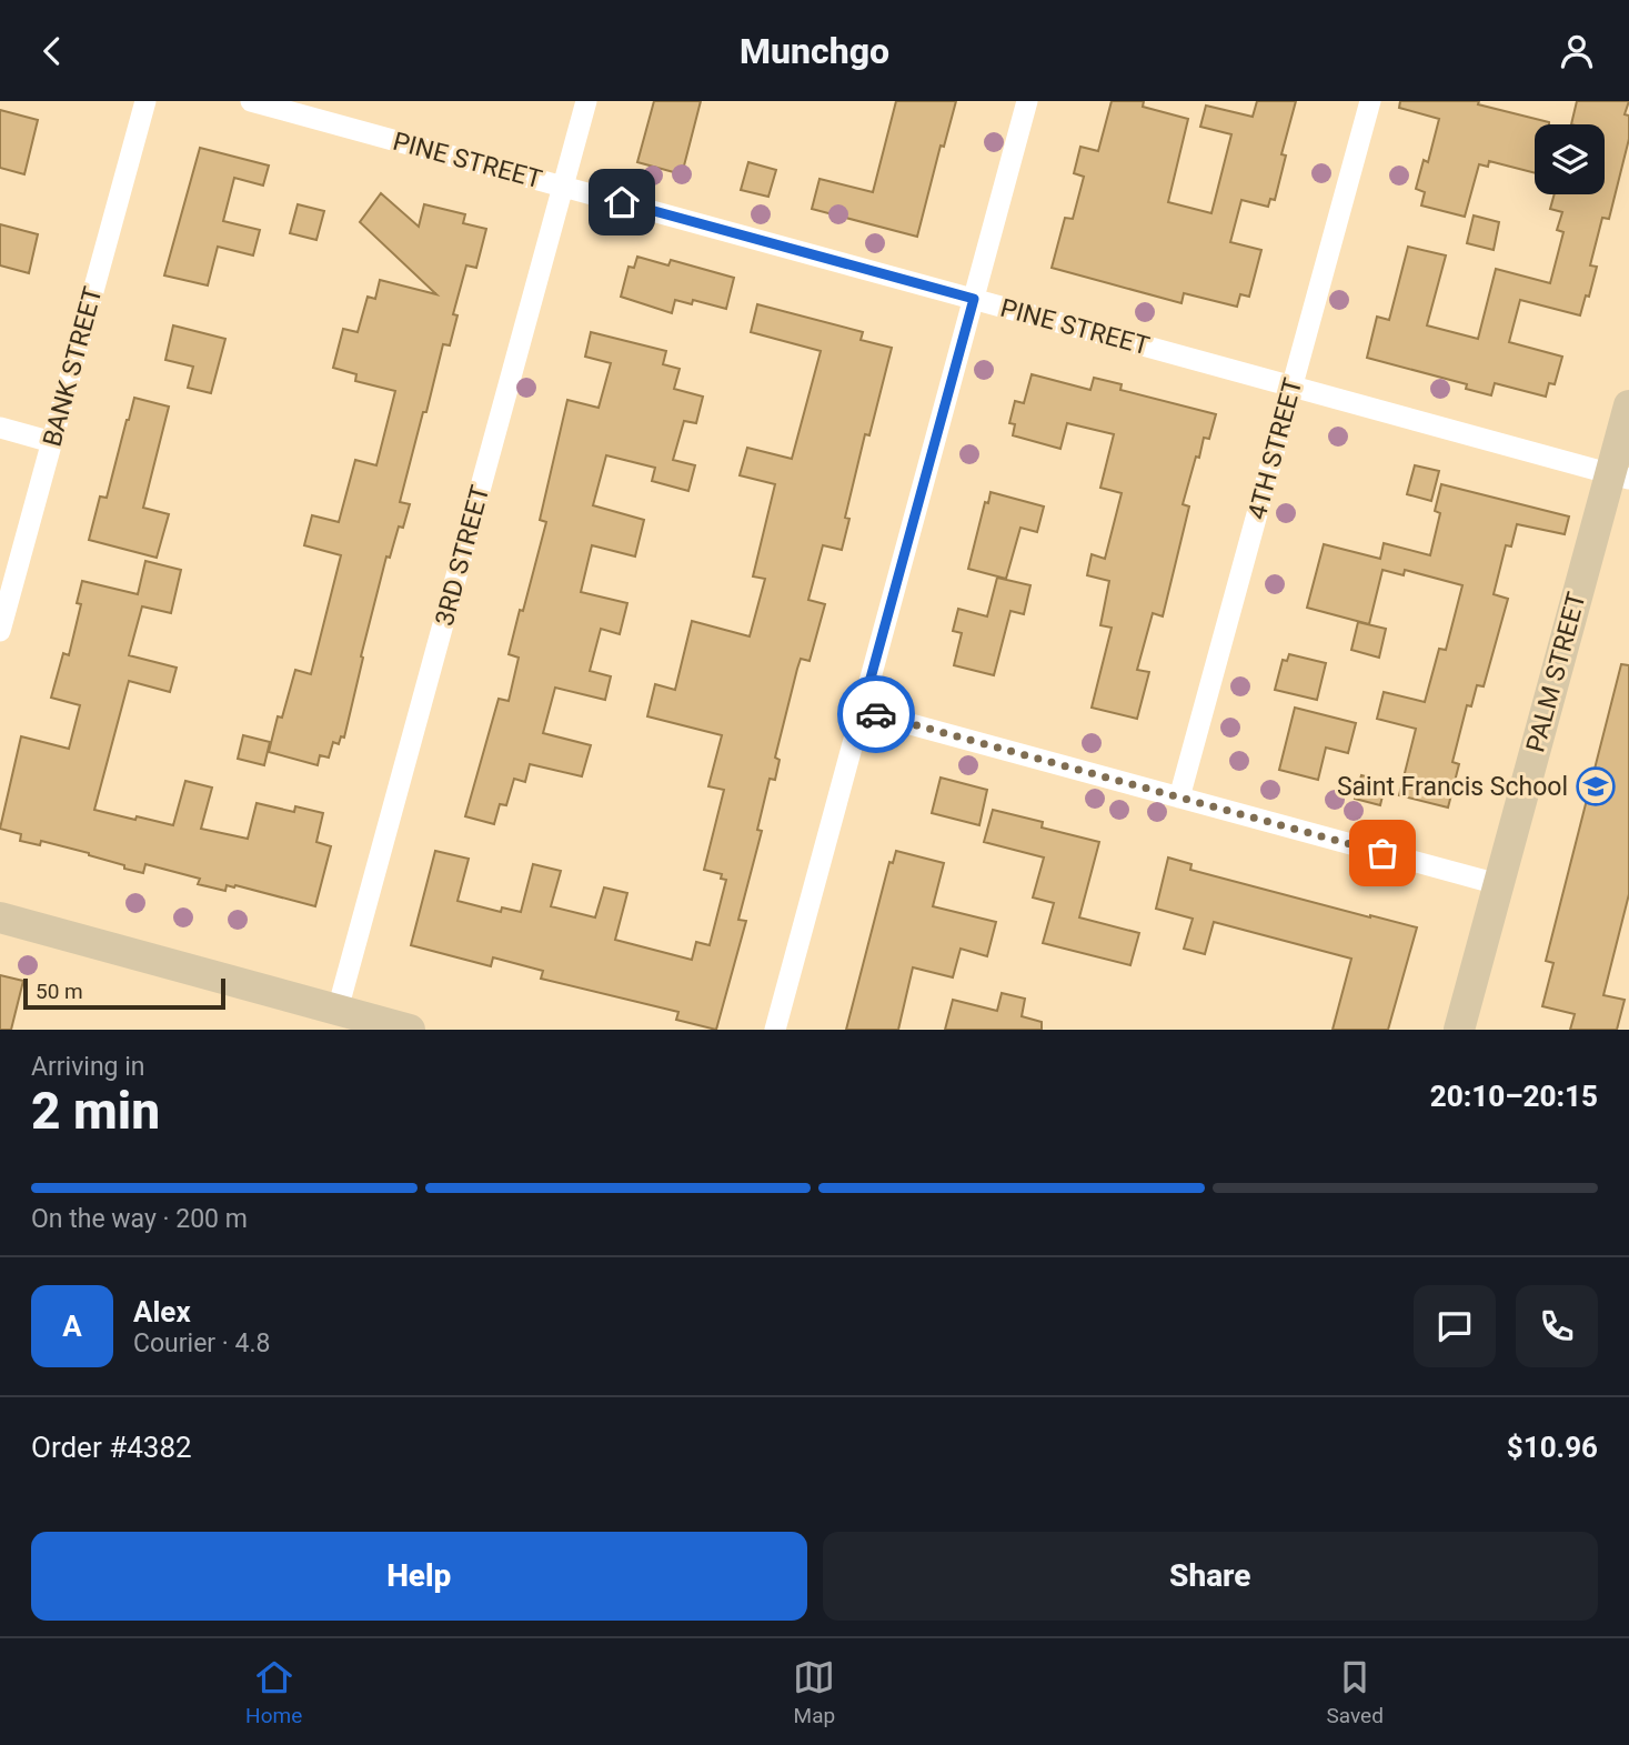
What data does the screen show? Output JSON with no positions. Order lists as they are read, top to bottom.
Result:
{
  "streets": {
    "street": [
      "PINE STREET",
      "BANK STREET",
      "4TH STREET",
      "3RD STREET",
      "PALM STREET"
    ]
  },
  "crossings": [
    ["PINE STREET", "4TH STREET"],
    ["PINE STREET", "3RD STREET"],
    ["PINE STREET", "PALM STREET"]
  ],
  "places": {
    "school or university": ["Saint Francis School"]
  },
  "scale_bar": "50 m",
  "page": {
    "header": "Munchgo",
    "scale": "50 m",
    "heading": ["2 min", "Arriving in", "20:10–20:15"],
    "panel": [
      "Alex",
      "Courier · 4.8",
      "Order #4382",
      "$10.96"
    ],
    "bar": "On the way · 200 m",
    "round": "A",
    "buttons": ["Help", "Share"],
    "tabs": ["Home", "Map", "Saved"]
  }
}
